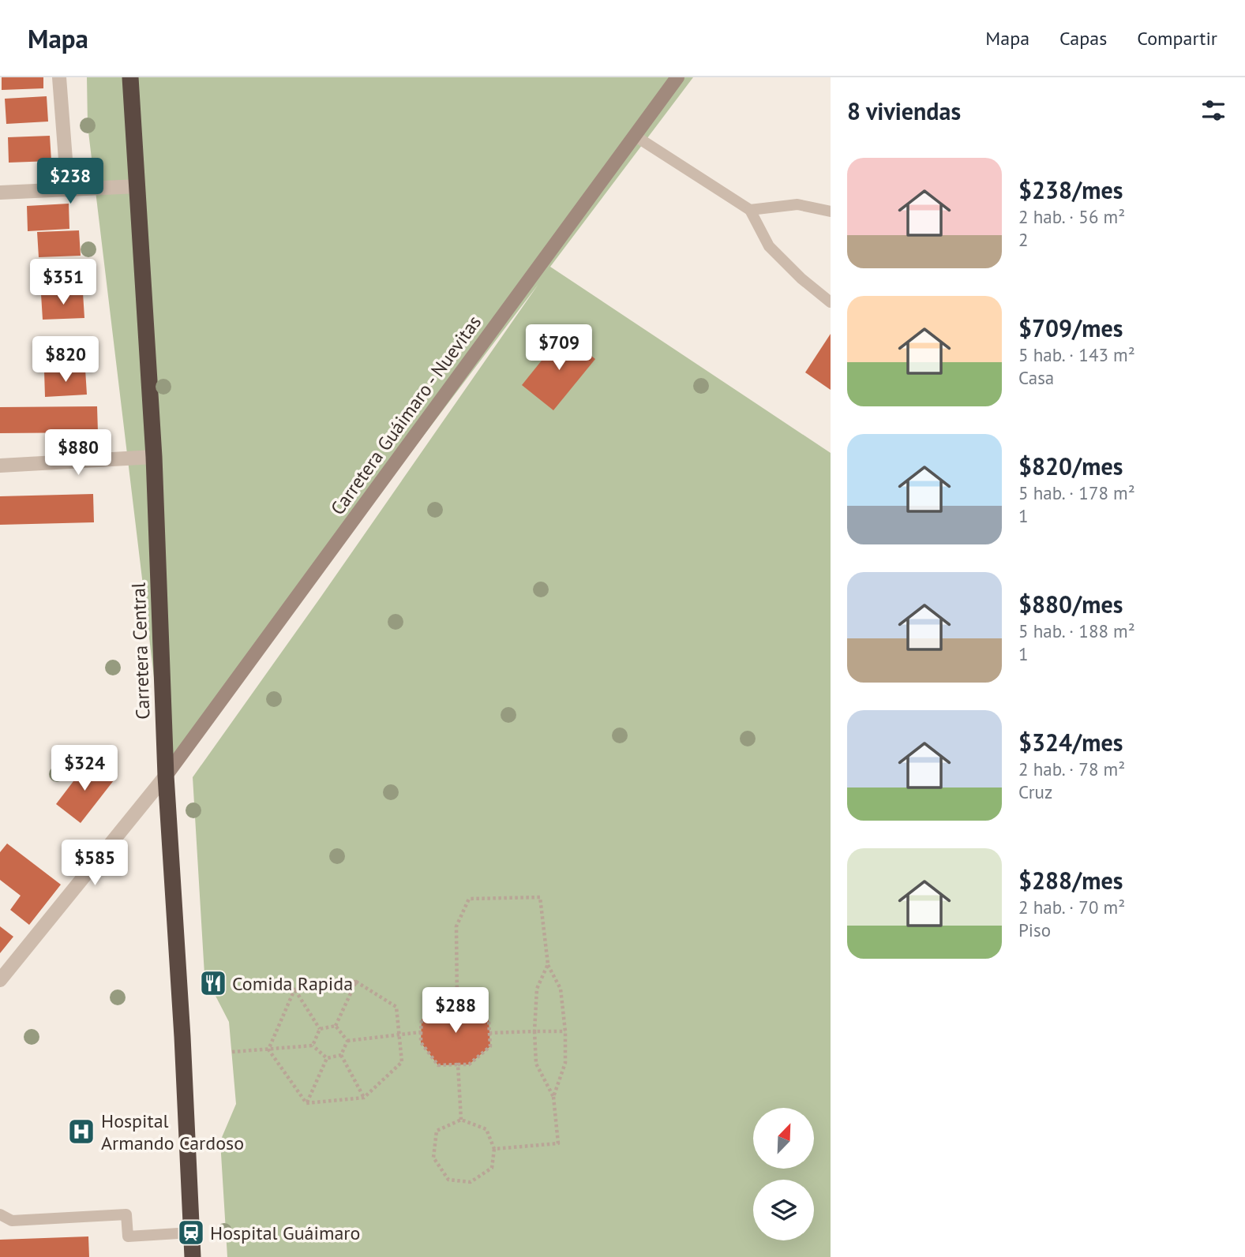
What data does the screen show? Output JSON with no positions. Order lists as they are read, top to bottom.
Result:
{
  "streets": {
    "highway": ["Carretera Central"],
    "main road": ["Carretera Guáimaro - Nuevitas"]
  },
  "crossings": [
    ["Carretera Guáimaro - Nuevitas", "Carretera Central"]
  ],
  "places": {
    "restaurant": ["Comida Rapida"],
    "hospital": ["Hospital Armando Cardoso"],
    "station": ["Hospital Guáimaro"]
  },
  "north": "top right",
  "page": {
    "header": "Mapa",
    "nav": ["Mapa", "Capas", "Compartir"],
    "heading": "8 viviendas",
    "list": [
      {
        "name": "$238/mes",
        "note": "2 hab. · 56 m² · 2"
      },
      {
        "name": "$709/mes",
        "note": "5 hab. · 143 m² · Casa"
      },
      {
        "name": "$820/mes",
        "note": "5 hab. · 178 m² · 1"
      },
      {
        "name": "$880/mes",
        "note": "5 hab. · 188 m² · 1"
      },
      {
        "name": "$324/mes",
        "note": "2 hab. · 78 m² · Cruz"
      },
      {
        "name": "$288/mes",
        "note": "2 hab. · 70 m² · Piso"
      }
    ],
    "price": [
      "$238",
      "$351",
      "$709",
      "$820",
      "$880",
      "$324",
      "$585",
      "$288"
    ]
  }
}
